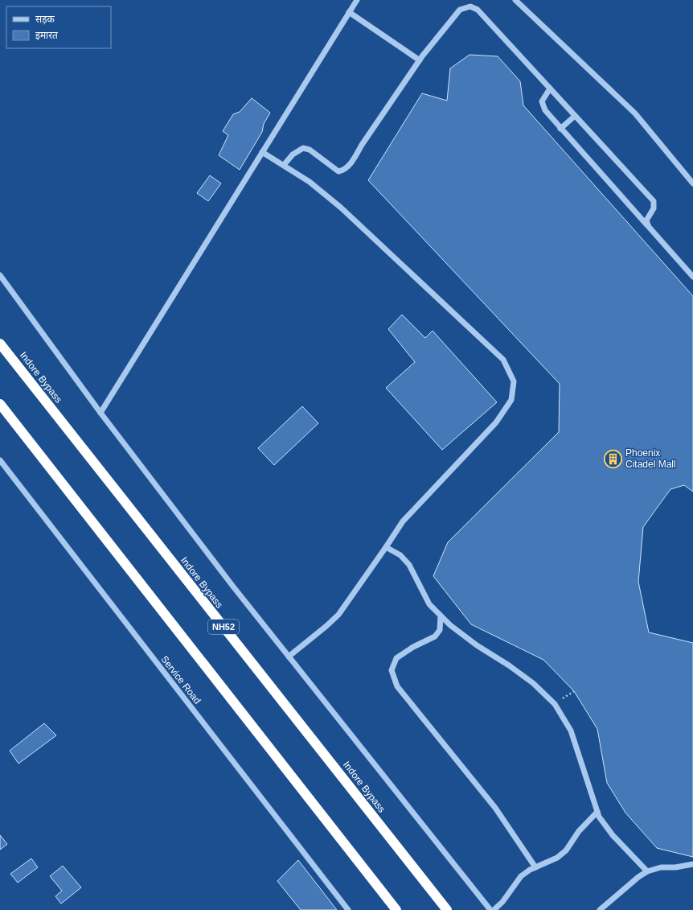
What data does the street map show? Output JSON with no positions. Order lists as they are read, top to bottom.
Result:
{
  "streets": {
    "highway": ["Indore Bypass", "NH52"],
    "street": ["Service Road"]
  },
  "places": {
    "building": ["Phoenix Citadel Mall"]
  },
  "legend": ["सड़क", "इमारत"]
}
